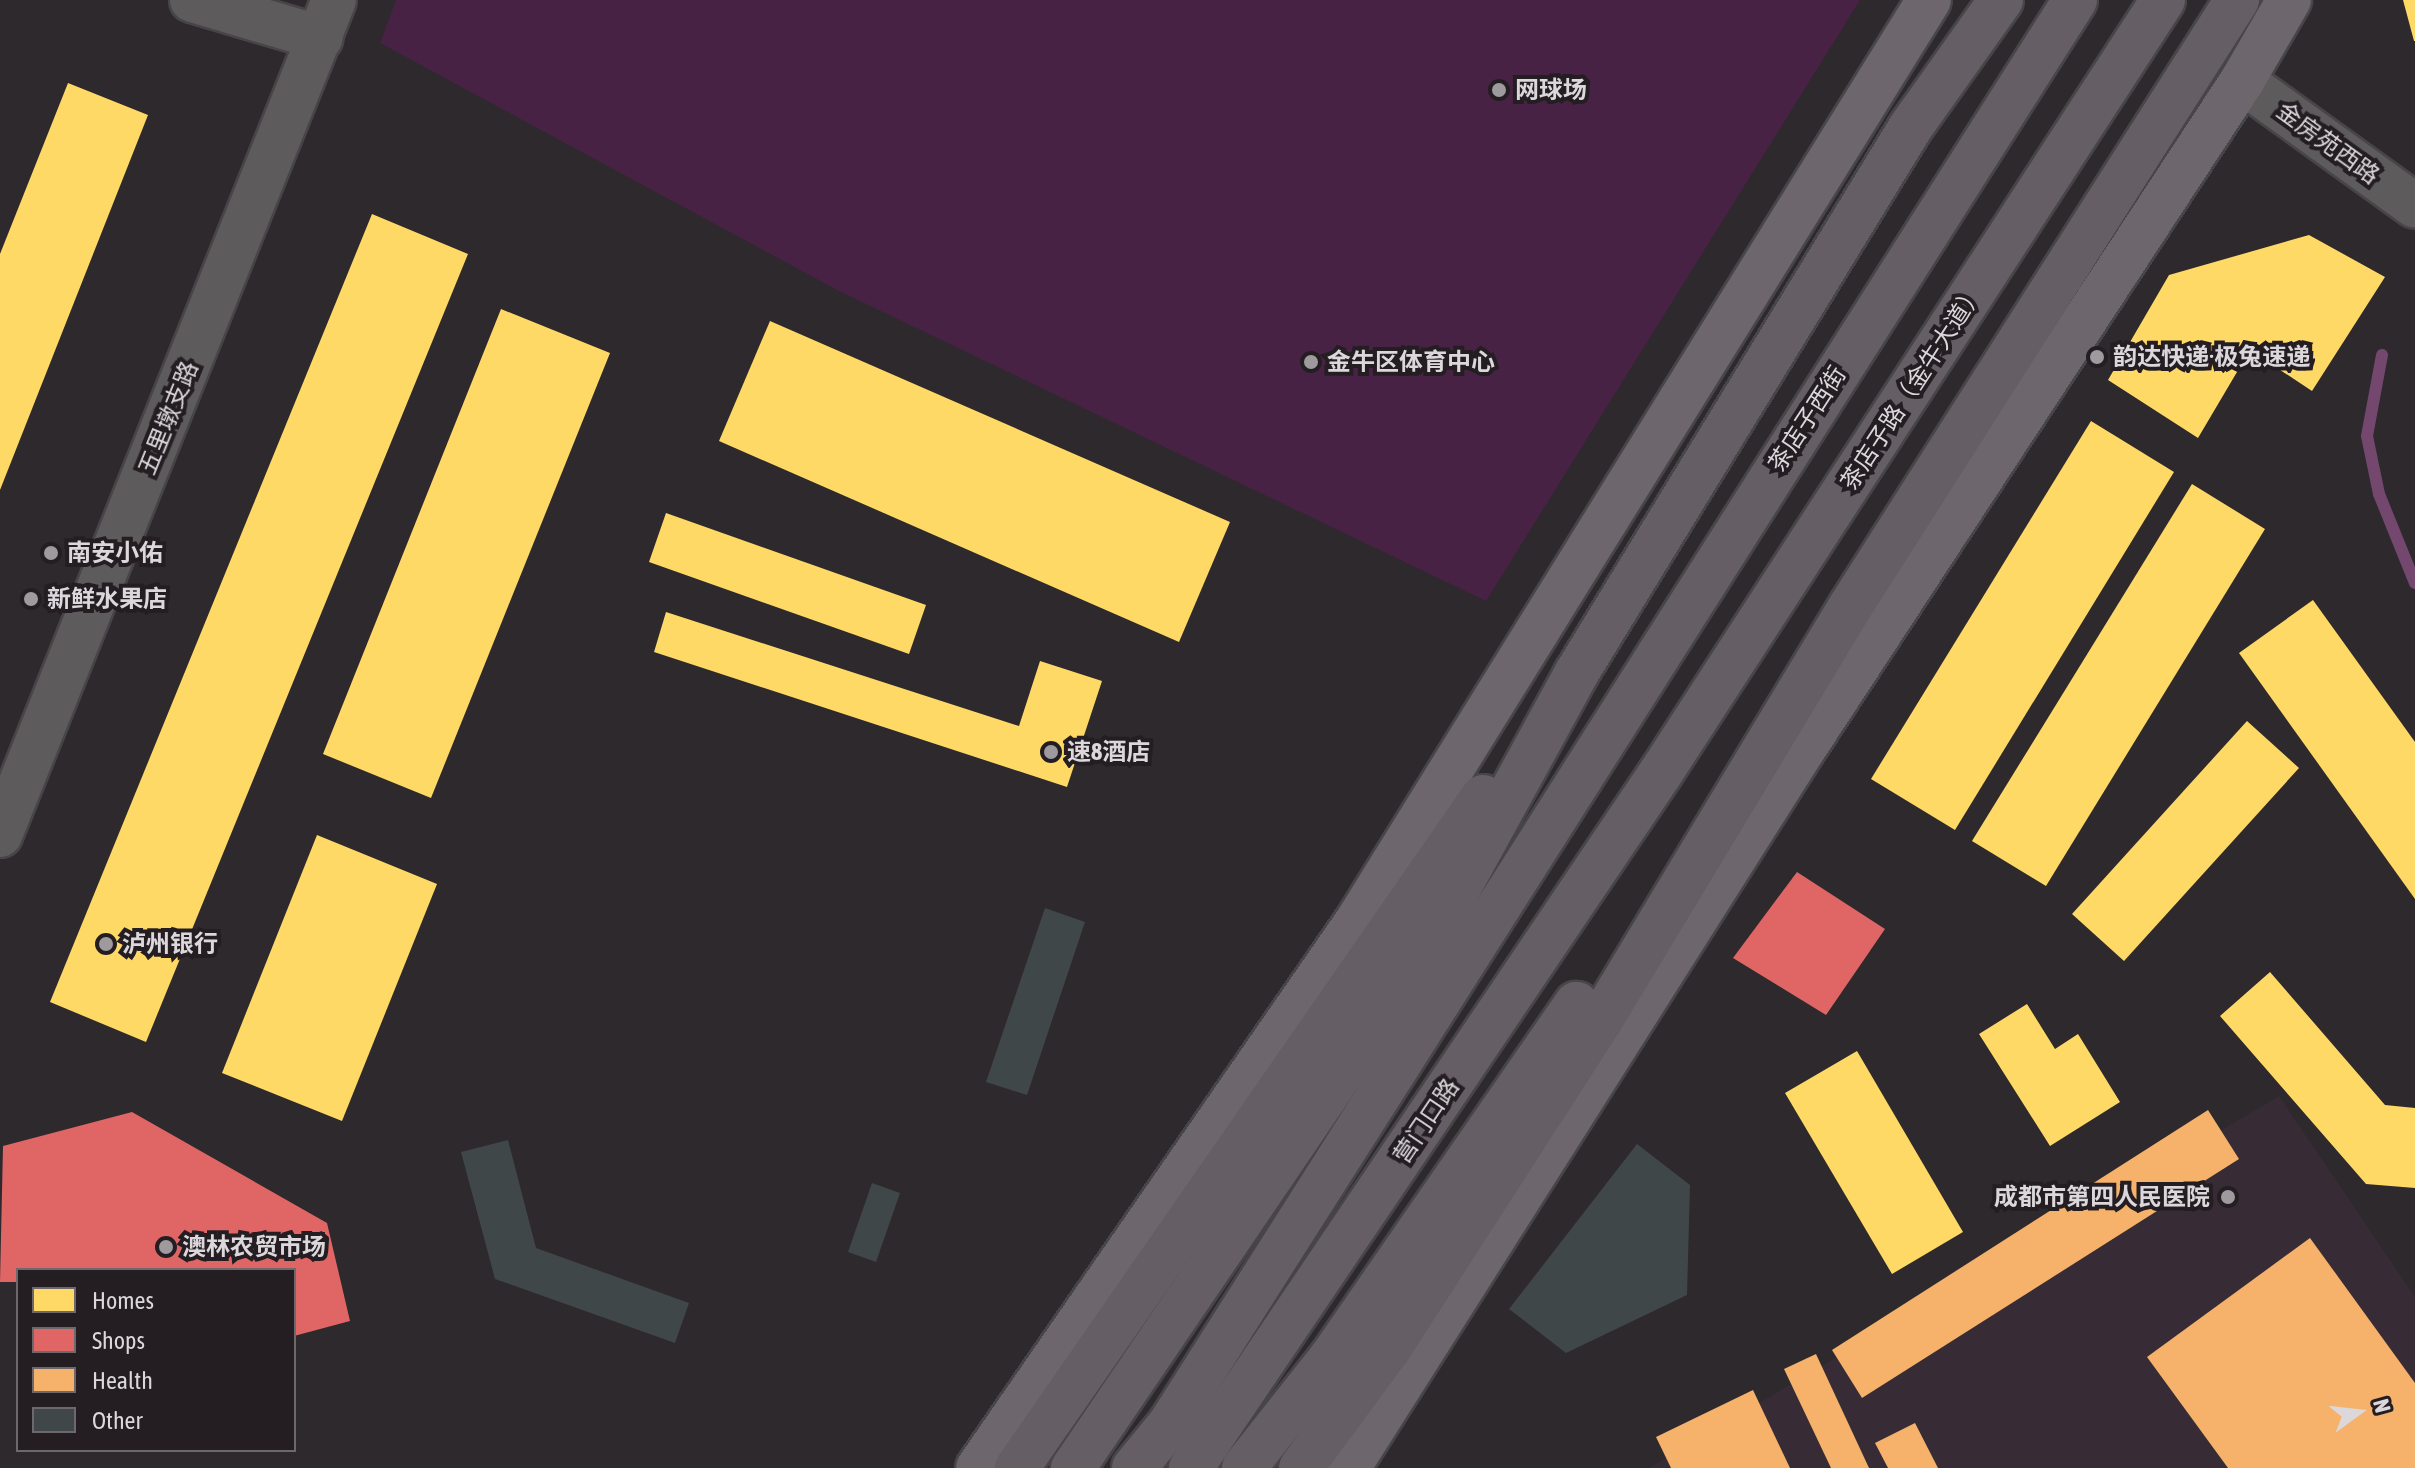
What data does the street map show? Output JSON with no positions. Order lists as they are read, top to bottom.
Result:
{
  "streets": {
    "highway": ["茶店子路（金牛大道）", "茶店子西街", "营门口路"],
    "street": ["金房苑西路", "五里墩支路"]
  },
  "crossings": [
    ["茶店子路（金牛大道）", "营门口路"]
  ],
  "places": [
    "网球场",
    "韵达快递·极兔速递",
    "金牛区体育中心",
    "南安小佑",
    "新鲜水果店",
    "速8酒店",
    "泸州银行",
    "成都市第四人民医院",
    "澳林农贸市场"
  ],
  "legend": [
    "Homes",
    "Shops",
    "Health",
    "Other"
  ],
  "north": "right"
}
